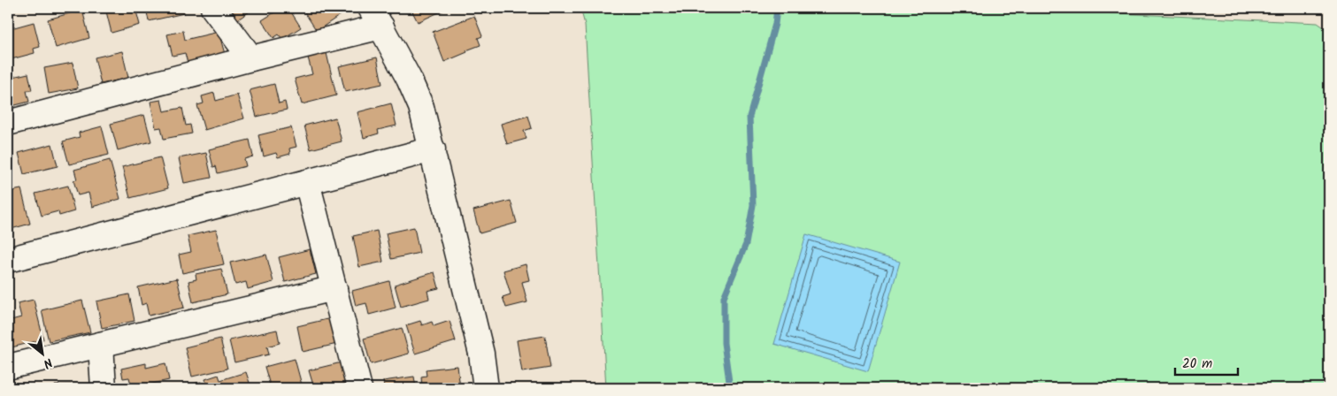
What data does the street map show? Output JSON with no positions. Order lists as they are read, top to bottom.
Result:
{
  "scale_bar": "20 m",
  "north": "bottom right"
}
